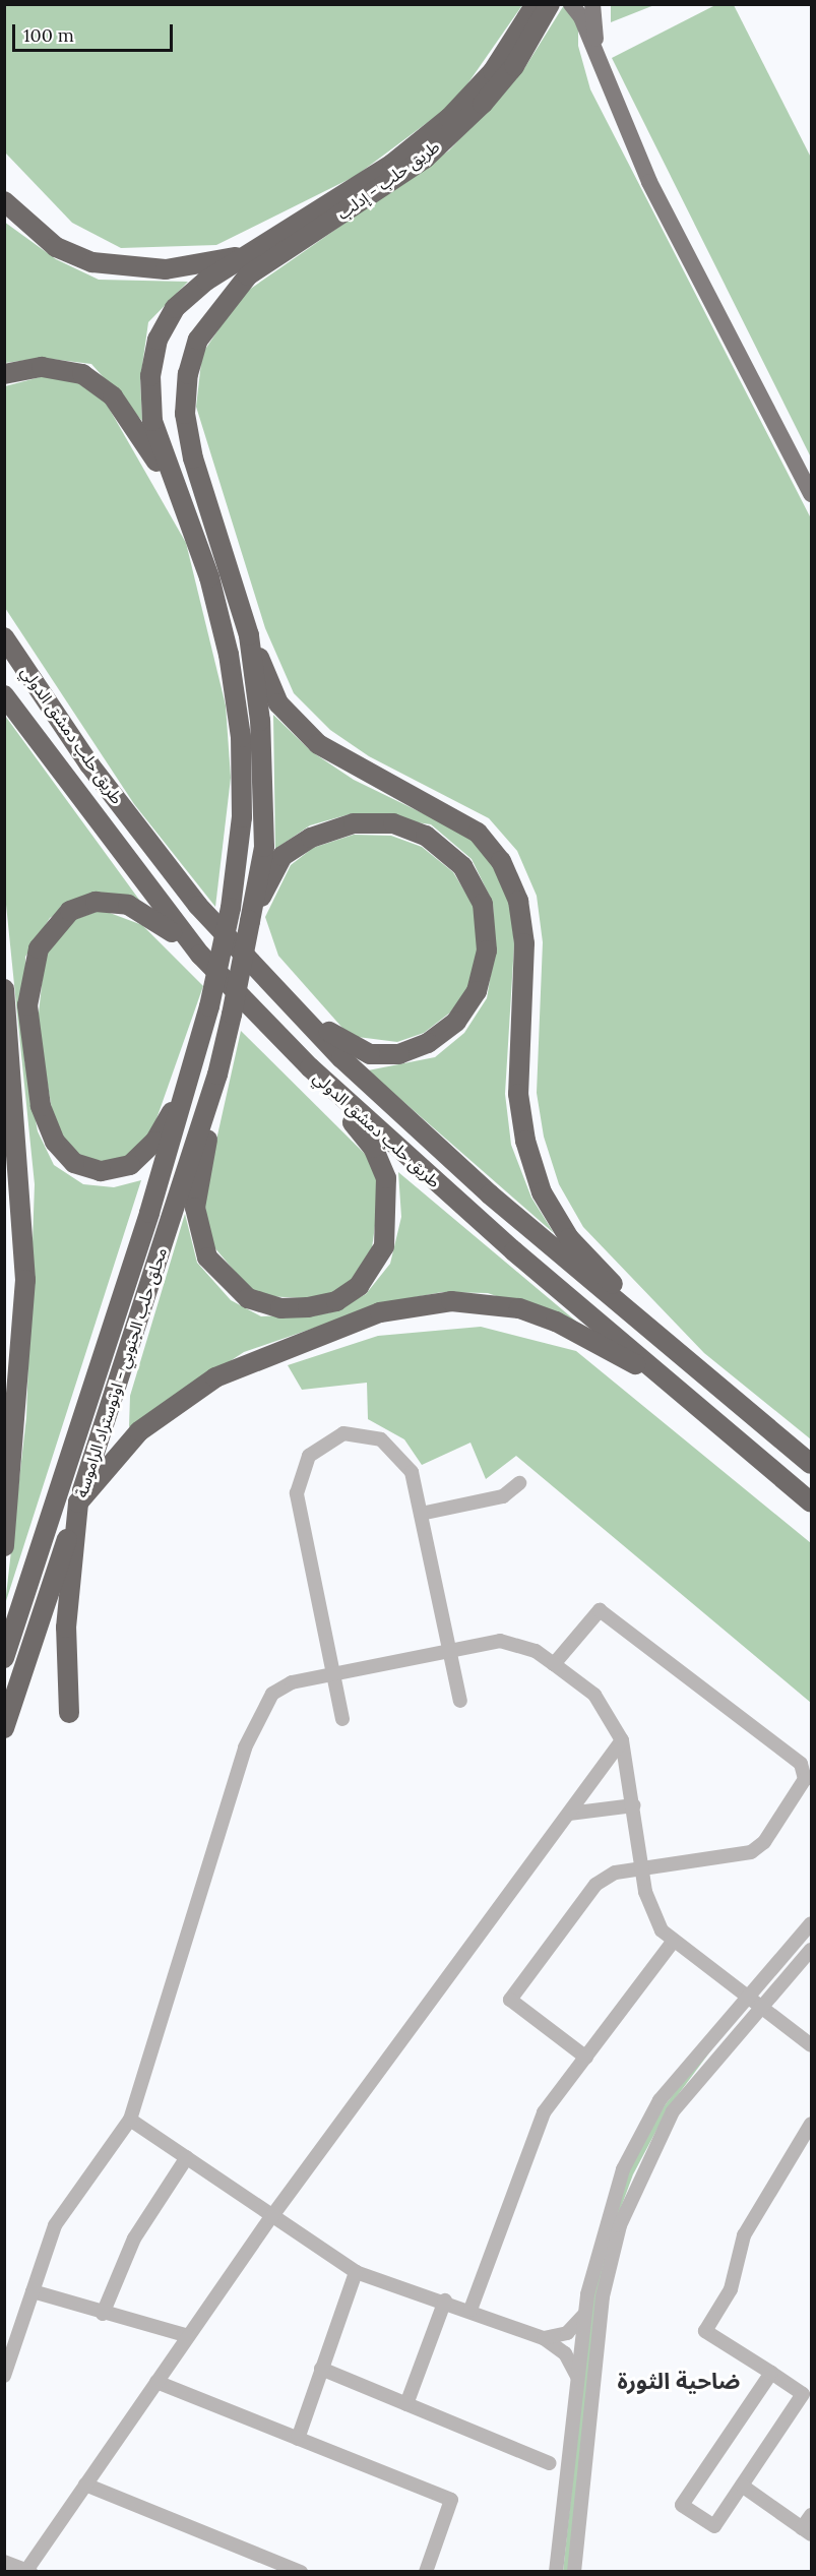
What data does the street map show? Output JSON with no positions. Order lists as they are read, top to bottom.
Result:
{
  "streets": {
    "highway": ["طريق حلب - إدلب", "طريق حلب دمشق الدولي", "محلق حلب الجنوبي - اوتوستراد الراموسة"]
  },
  "crossings": [
    ["طريق حلب - إدلب", "محلق حلب الجنوبي - اوتوستراد الراموسة"]
  ],
  "districts": ["ضاحية الثورة"],
  "scale_bar": "100 m"
}
